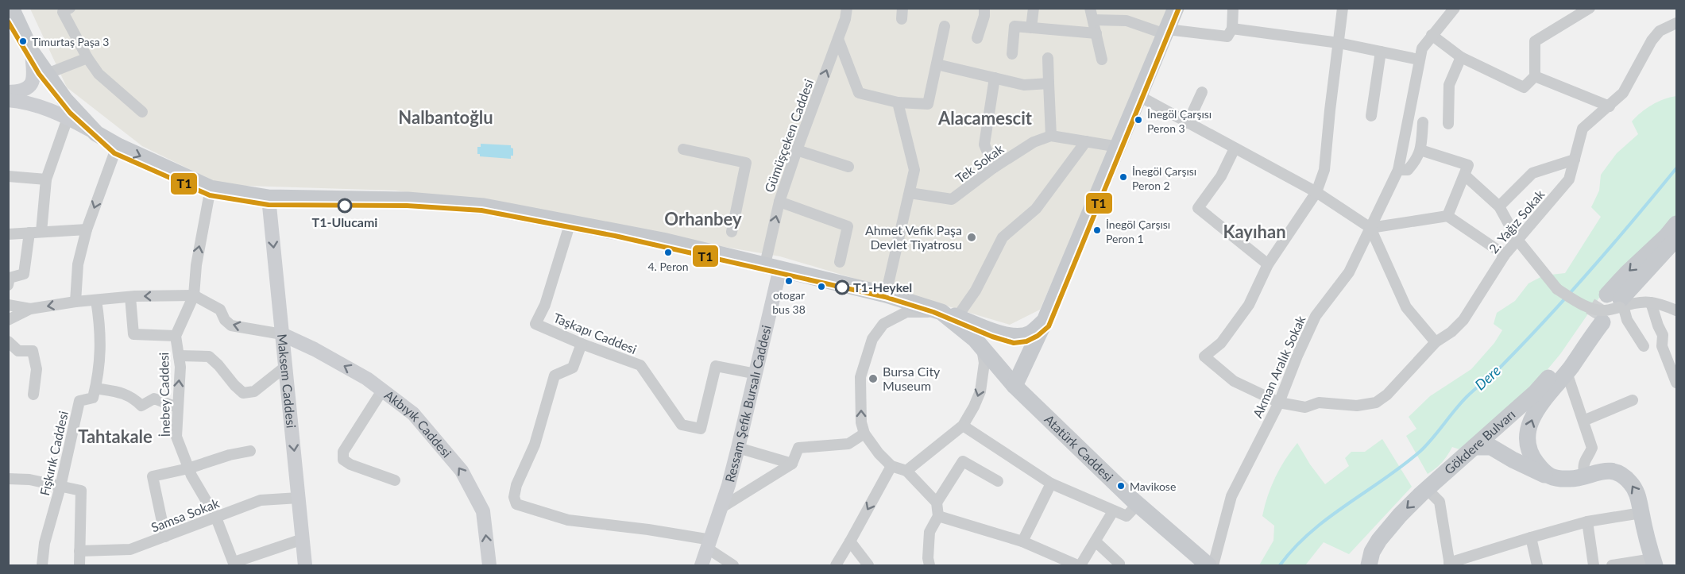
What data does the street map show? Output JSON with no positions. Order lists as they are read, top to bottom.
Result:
{
  "streets": {
    "main road": ["Gökdere Bulvarı", "Atatürk Caddesi"],
    "street": [
      "Gümüşçeken Caddesi",
      "Tek Sokak",
      "2. Yağız Sokak",
      "Taşkapı Caddesi",
      "Akman Aralık Sokak",
      "Maksem Caddesi",
      "İnebey Caddesi",
      "Ressam Şefik Bursalı Caddesi",
      "Akbıyık Caddesi",
      "Fışkırık Caddesi",
      "Samsa Sokak"
    ]
  },
  "crossings": [
    ["Gümüşçeken Caddesi", "Ressam Şefik Bursalı Caddesi"],
    ["Gümüşçeken Caddesi", "Atatürk Caddesi"],
    ["2. Yağız Sokak", "Akman Aralık Sokak"],
    ["Taşkapı Caddesi", "Ressam Şefik Bursalı Caddesi"],
    ["Taşkapı Caddesi", "Atatürk Caddesi"],
    ["Maksem Caddesi", "Akbıyık Caddesi"],
    ["Maksem Caddesi", "Atatürk Caddesi"],
    ["Maksem Caddesi", "Samsa Sokak"],
    ["İnebey Caddesi", "Atatürk Caddesi"],
    ["İnebey Caddesi", "Samsa Sokak"],
    ["Ressam Şefik Bursalı Caddesi", "Atatürk Caddesi"]
  ],
  "one_way": [
    "Gümüşçeken Caddesi",
    "Maksem Caddesi",
    "İnebey Caddesi",
    "Akbıyık Caddesi"
  ],
  "districts": [
    "Nalbantoğlu",
    "Alacamescit",
    "Orhanbey",
    "Kayıhan",
    "Tahtakale"
  ],
  "water": ["Dere"],
  "places": [
    "Timurtaş Paşa 3",
    "İnegöl Çarşısı Peron 3",
    "İnegöl Çarşısı Peron 2",
    "T1-Ulucami",
    "İnegöl Çarşısı Peron 1",
    "Ahmet Vefik Paşa Devlet Tiyatrosu",
    "4. Peron",
    "otogar bus 38",
    "T1-Heykel",
    "Bursa City Museum",
    "Mavikose"
  ],
  "lines": ["transit line T1"]
}
